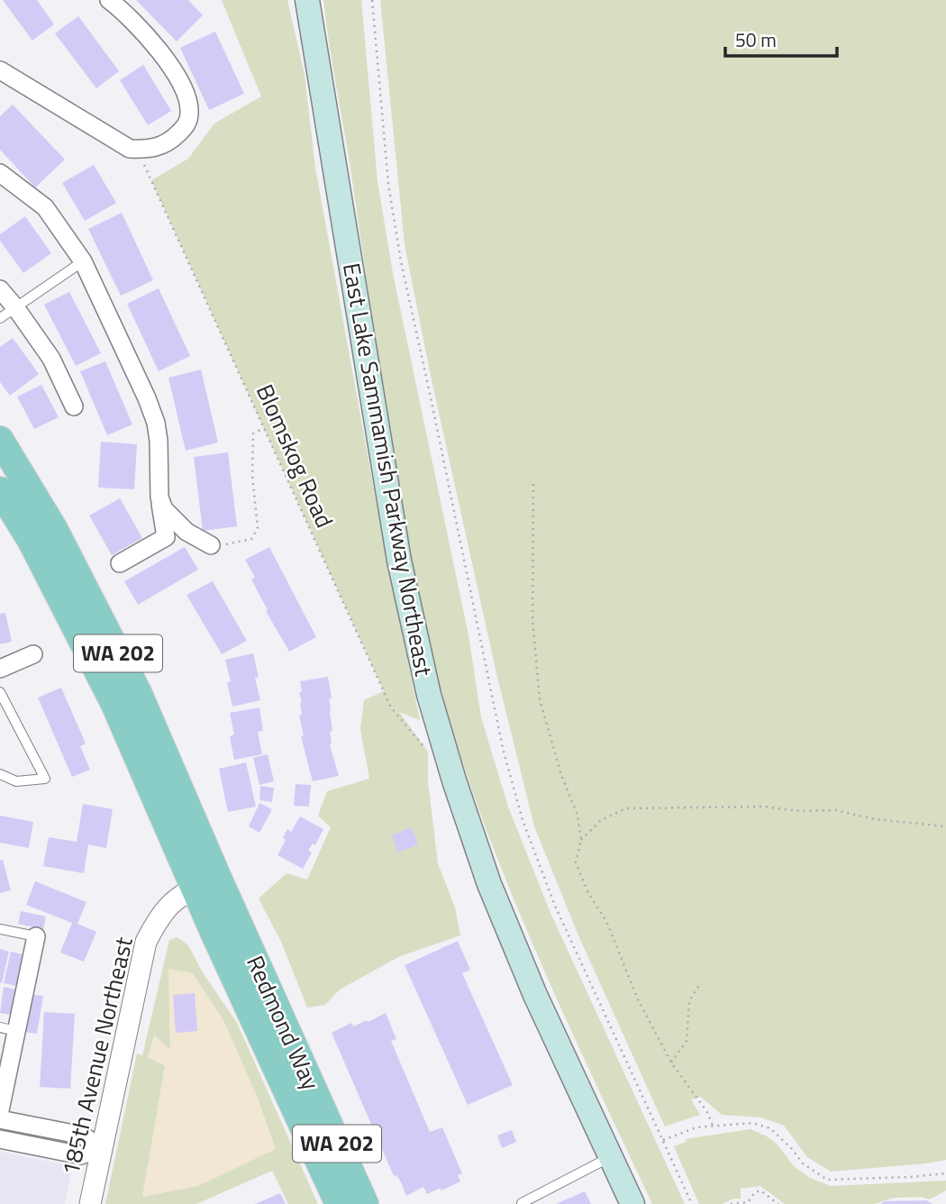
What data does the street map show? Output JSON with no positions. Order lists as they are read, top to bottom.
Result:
{
  "streets": {
    "main road": ["East Lake Sammamish Parkway Northeast", "WA 202", "Redmond Way"],
    "street": ["185th Avenue Northeast"],
    "path": ["Blomskog Road"]
  },
  "crossings": [
    ["WA 202", "Redmond Way"],
    ["WA 202", "185th Avenue Northeast"],
    ["Redmond Way", "185th Avenue Northeast"]
  ],
  "scale_bar": "50 m"
}
